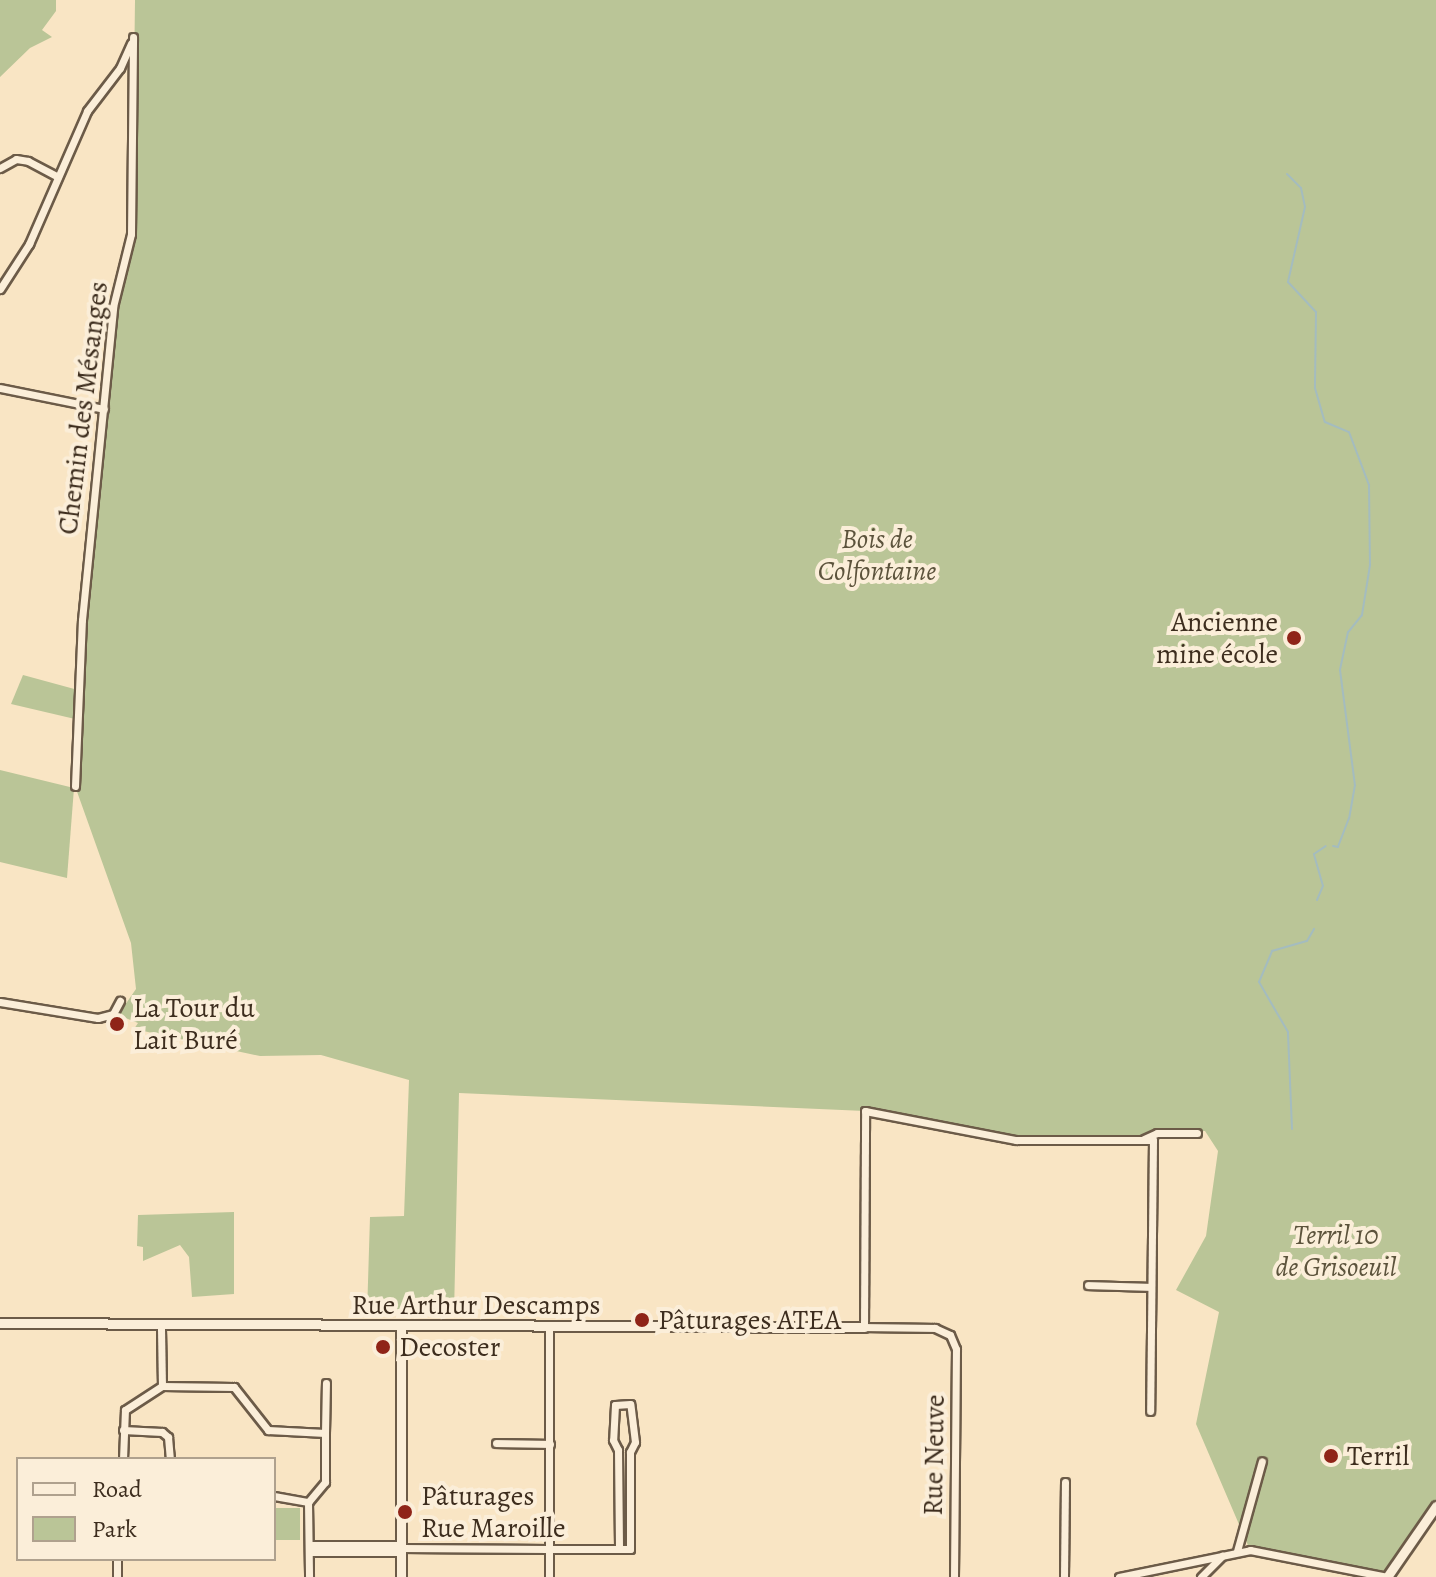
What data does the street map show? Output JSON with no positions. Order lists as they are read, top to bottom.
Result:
{
  "streets": {
    "street": ["Chemin des Mésanges", "Rue Arthur Descamps", "Rue Neuve"]
  },
  "crossings": [
    ["Rue Arthur Descamps", "Rue Neuve"]
  ],
  "parks": ["Bois de Colfontaine", "Terril 10 de Grisoeuil"],
  "places": [
    "Ancienne mine école",
    "La Tour du Lait Buré",
    "Pâturages ATEA",
    "Decoster",
    "Terril",
    "Pâturages Rue Maroille"
  ],
  "legend": ["Road", "Park"]
}
